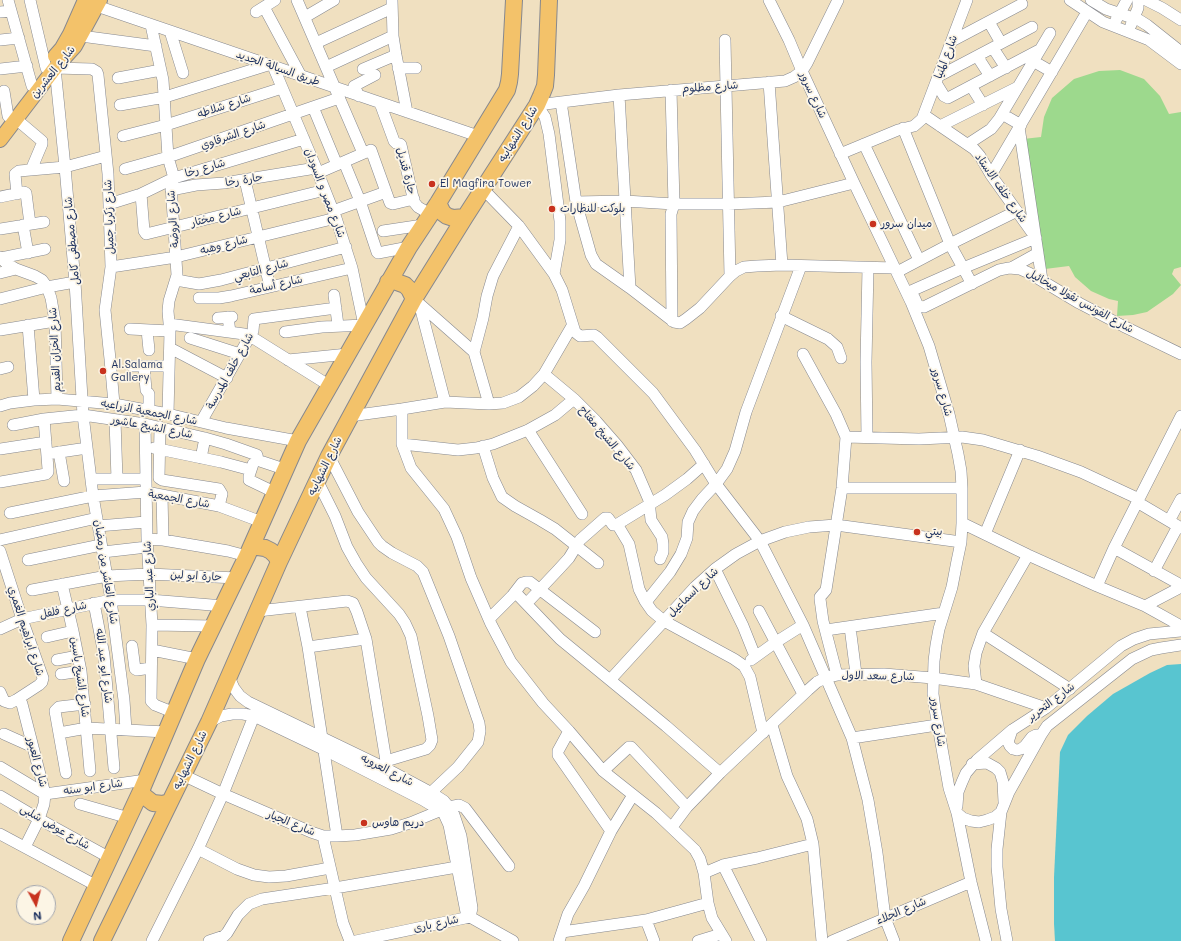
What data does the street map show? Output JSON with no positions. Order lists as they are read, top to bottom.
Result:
{
  "streets": {
    "highway": ["شارع الشهابيه"],
    "main road": ["شارع العشرين"],
    "street": [
      "شارع المنيا",
      "طريق السيالة الجديد",
      "شارع مظلوم",
      "شارع سرور",
      "شارع شلاطه",
      "شارع الشرقاوي",
      "شارع رخا",
      "حارة قنديل",
      "حارة رخا",
      "شارع خلف الاستاد",
      "شارع مصر و السودان",
      "شارع زكريا جميل",
      "شارع مختار",
      "شارع الروضة",
      "شارع مصطفى كامل",
      "شارع وهبه",
      "شارع التابعي",
      "شارع أسامة",
      "شارع الفونس نقولا ميخائيل",
      "شارع الخزان القديم",
      "شارع خلف المدرسة",
      "شارع الجمعية الزراعيه",
      "شارع الشيخ عاشور",
      "شارع الشيخ مفتاح",
      "شارع الجمعية",
      "شارع العاشر من رمضان",
      "شارع عبد الباري",
      "حارة ابو لبن",
      "شارع اسماعيل",
      "شارع فلفل",
      "شارع ابراهيم الغمري",
      "شارع ابو عبد الله",
      "شارع سعد الاول",
      "شارع الشيخ ياسين",
      "شارع التحرير",
      "شارع العبور",
      "شارع العروبه",
      "شارع ابو سنه",
      "شارع الجيار",
      "شارع عوض شلبى",
      "شارع الجلاء",
      "شارع بارى"
    ]
  },
  "crossings": [
    ["شارع المنيا", "شارع خلف الاستاد"],
    ["طريق السيالة الجديد", "شارع العشرين"],
    ["طريق السيالة الجديد", "حارة قنديل"],
    ["طريق السيالة الجديد", "شارع مصر و السودان"],
    ["طريق السيالة الجديد", "شارع الروضة"],
    ["شارع العشرين", "شارع زكريا جميل"],
    ["شارع العشرين", "شارع مصطفى كامل"],
    ["شارع مظلوم", "شارع سرور"],
    ["شارع مظلوم", "شارع الشهابيه"],
    ["شارع سرور", "شارع الفونس نقولا ميخائيل"],
    ["شارع سرور", "شارع اسماعيل"],
    ["شارع سرور", "شارع سعد الاول"],
    ["شارع سرور", "شارع التحرير"],
    ["شارع شلاطه", "شارع مصر و السودان"],
    ["شارع شلاطه", "شارع الروضة"],
    ["شارع الشهابيه", "شارع العروبه"],
    ["شارع الشهابيه", "شارع الجيار"],
    ["شارع الشرقاوي", "شارع مصر و السودان"],
    ["شارع الشرقاوي", "شارع الروضة"],
    ["شارع رخا", "شارع مصر و السودان"],
    ["شارع رخا", "شارع زكريا جميل"],
    ["شارع رخا", "شارع مختار"],
    ["شارع رخا", "شارع الروضة"],
    ["حارة رخا", "شارع مصر و السودان"],
    ["حارة رخا", "شارع الروضة"],
    ["شارع مصر و السودان", "شارع مختار"],
    ["شارع مصر و السودان", "شارع وهبه"],
    ["شارع مصر و السودان", "شارع التابعي"],
    ["شارع مصر و السودان", "شارع أسامة"],
    ["شارع زكريا جميل", "شارع مصطفى كامل"],
    ["شارع زكريا جميل", "شارع وهبه"],
    ["شارع زكريا جميل", "شارع الجمعية الزراعيه"],
    ["شارع مختار", "شارع الروضة"],
    ["شارع الروضة", "شارع وهبه"],
    ["شارع الروضة", "شارع التابعي"],
    ["شارع الروضة", "شارع الجمعية الزراعيه"],
    ["شارع مصطفى كامل", "شارع الجمعية الزراعيه"],
    ["شارع مصطفى كامل", "شارع الشيخ عاشور"],
    ["شارع مصطفى كامل", "شارع العاشر من رمضان"],
    ["شارع الخزان القديم", "شارع الجمعية الزراعيه"],
    ["شارع خلف المدرسة", "شارع الجمعية الزراعيه"],
    ["شارع الشيخ عاشور", "شارع العاشر من رمضان"],
    ["شارع الشيخ عاشور", "شارع عبد الباري"],
    ["شارع الجمعية", "شارع العاشر من رمضان"],
    ["شارع الجمعية", "شارع عبد الباري"],
    ["شارع العاشر من رمضان", "حارة ابو لبن"],
    ["شارع العاشر من رمضان", "شارع فلفل"],
    ["شارع عبد الباري", "حارة ابو لبن"],
    ["شارع عبد الباري", "شارع فلفل"],
    ["حارة ابو لبن", "شارع الشيخ ياسين"],
    ["شارع فلفل", "شارع ابراهيم الغمري"],
    ["شارع فلفل", "شارع ابو عبد الله"],
    ["شارع فلفل", "شارع الشيخ ياسين"],
    ["شارع ابراهيم الغمري", "شارع العبور"],
    ["شارع سعد الاول", "شارع التحرير"],
    ["شارع العبور", "شارع ابو سنه"],
    ["شارع العبور", "شارع عوض شلبى"],
    ["شارع العروبه", "شارع الجيار"]
  ],
  "places": [
    "El Magfira Tower",
    "بلوكت للنظارات",
    "ميدان سرور",
    "Al.Salama Gallery",
    "بيتي",
    "دريم هاوس"
  ],
  "north": "bottom"
}
